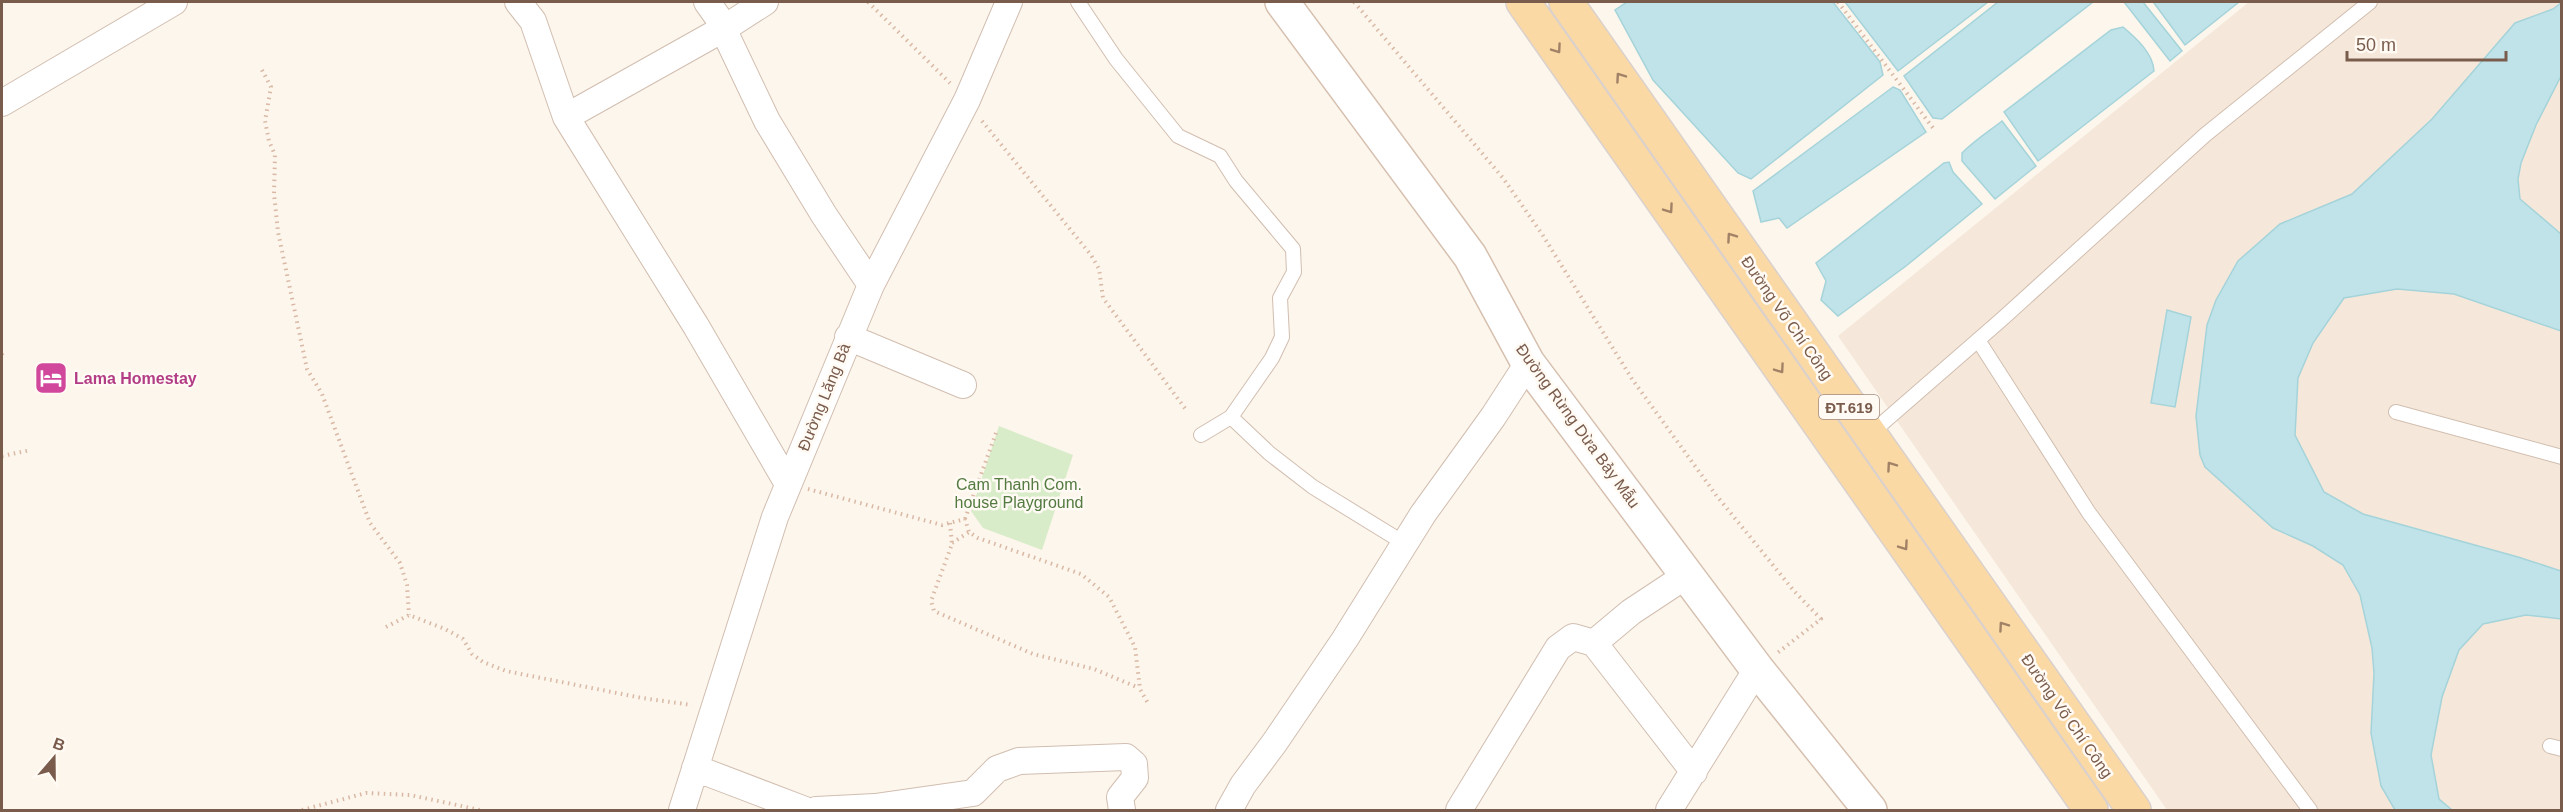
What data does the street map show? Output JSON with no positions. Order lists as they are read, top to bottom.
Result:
{
  "streets": {
    "main road": ["Đường Võ Chí Công", "ĐT.619"],
    "street": ["Đường Lăng Bà", "Đường Rừng Dừa Bảy Mẫu"]
  },
  "parks": ["Cam Thanh Com. house Playground"],
  "places": {
    "hotel": ["Lama Homestay"]
  },
  "scale_bar": "50 m",
  "north": "top"
}
